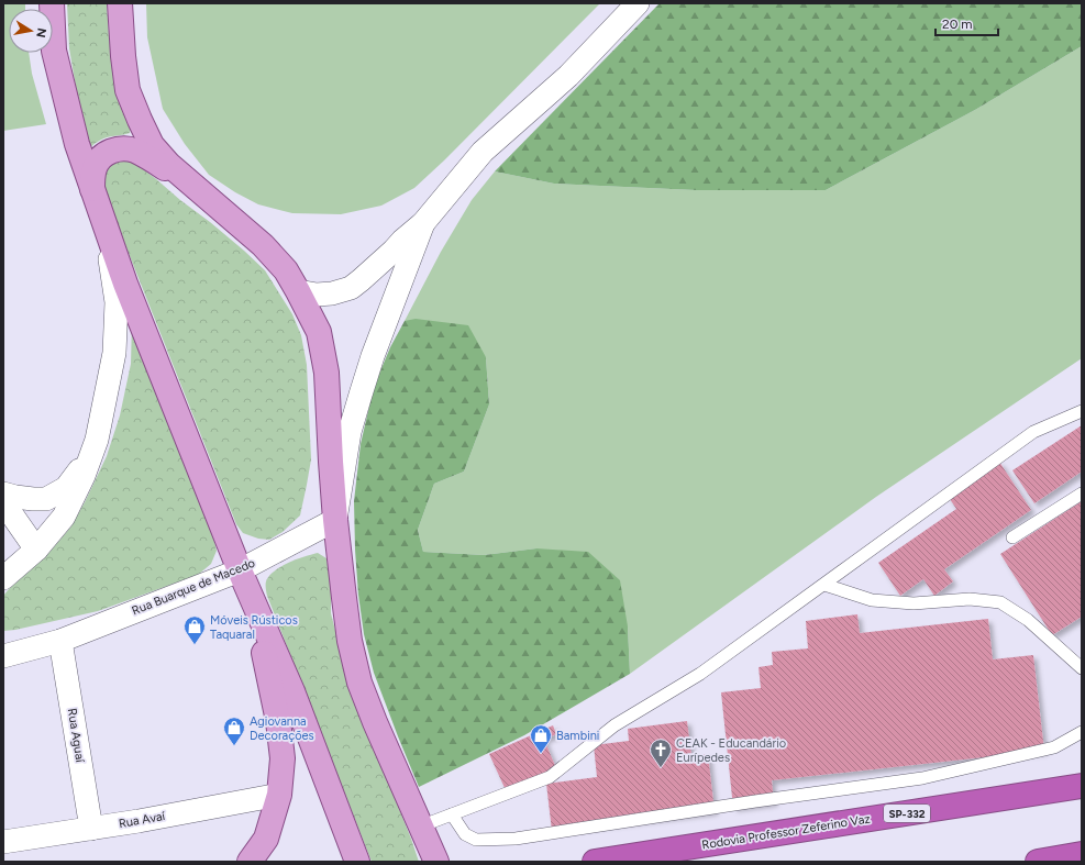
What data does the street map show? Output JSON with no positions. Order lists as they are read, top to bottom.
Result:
{
  "streets": {
    "highway": ["SP-332", "Rodovia Professor Zeferino Vaz"],
    "street": ["Rua Buarque de Macedo", "Rua Aguaí", "Rua Avaí"]
  },
  "crossings": [
    ["Rua Buarque de Macedo", "Rua Aguaí"],
    ["Rua Aguaí", "Rua Avaí"]
  ],
  "places": {
    "shop": ["Móveis Rústicos Taquaral", "Agiovanna Decorações", "Bambini"],
    "church": ["CEAK - Educandário Eurípedes"]
  },
  "scale_bar": "20 m",
  "north": "right"
}
